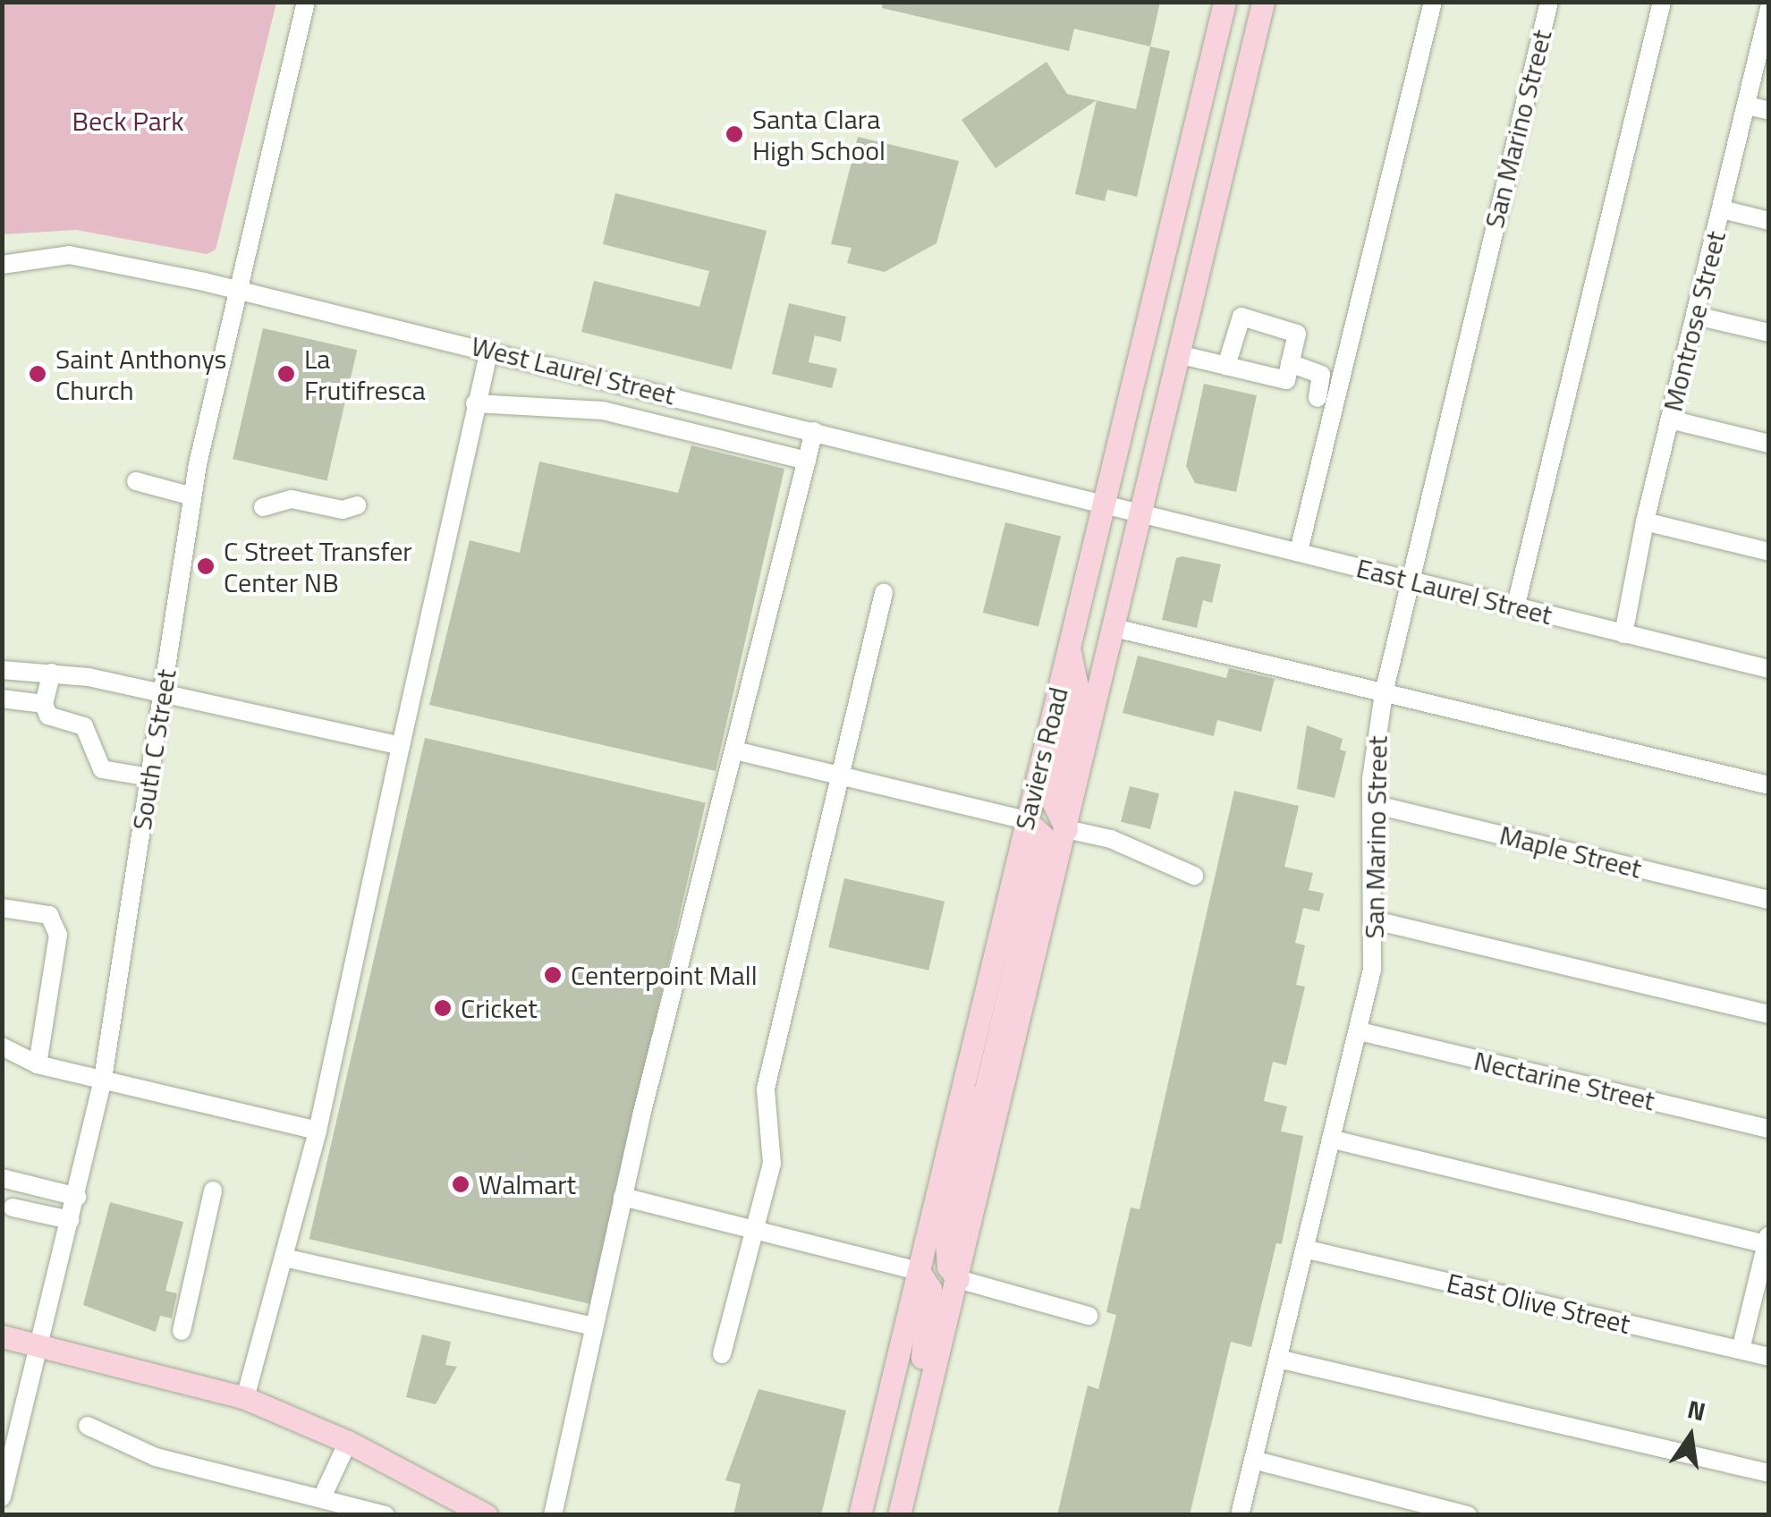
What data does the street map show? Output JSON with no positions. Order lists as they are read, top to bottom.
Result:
{
  "streets": {
    "main road": ["Saviers Road"],
    "street": [
      "San Marino Street",
      "Montrose Street",
      "West Laurel Street",
      "East Laurel Street",
      "South C Street",
      "Maple Street",
      "Nectarine Street",
      "East Olive Street"
    ]
  },
  "crossings": [
    ["San Marino Street", "East Laurel Street"],
    ["San Marino Street", "Maple Street"],
    ["San Marino Street", "Nectarine Street"],
    ["San Marino Street", "East Olive Street"],
    ["Montrose Street", "East Laurel Street"],
    ["West Laurel Street", "East Laurel Street"],
    ["West Laurel Street", "South C Street"],
    ["West Laurel Street", "Saviers Road"],
    ["East Laurel Street", "Saviers Road"]
  ],
  "parks": ["Beck Park"],
  "places": [
    "Santa Clara High School",
    "Saint Anthonys Church",
    "La Frutifresca",
    "C Street Transfer Center NB",
    "Centerpoint Mall",
    "Cricket",
    "Walmart"
  ],
  "north": "top"
}
